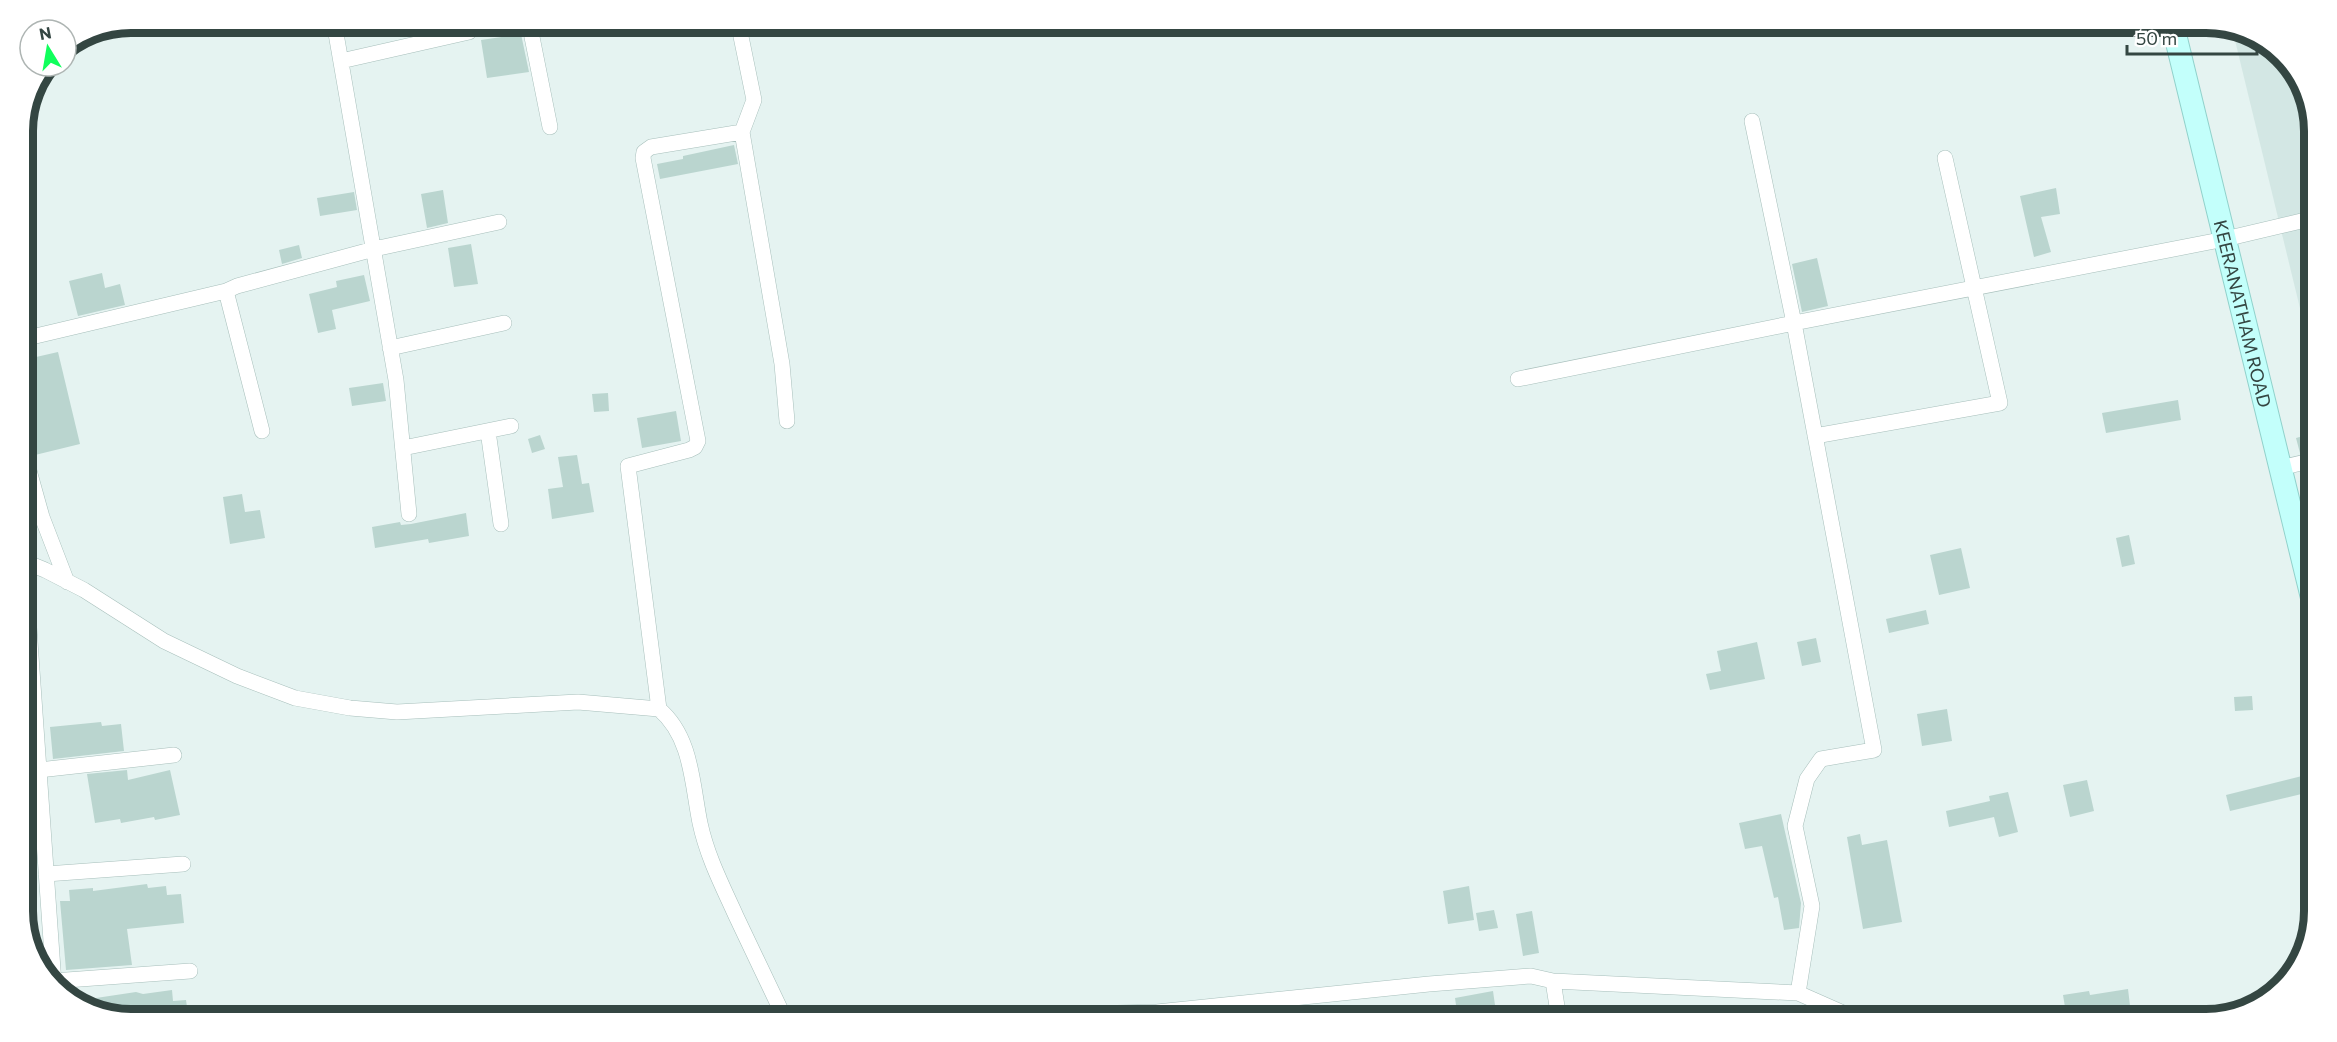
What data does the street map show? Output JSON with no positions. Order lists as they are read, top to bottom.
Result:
{
  "streets": {
    "street": ["KEERANATHAM ROAD"]
  },
  "scale_bar": "50 m",
  "north": "top"
}
